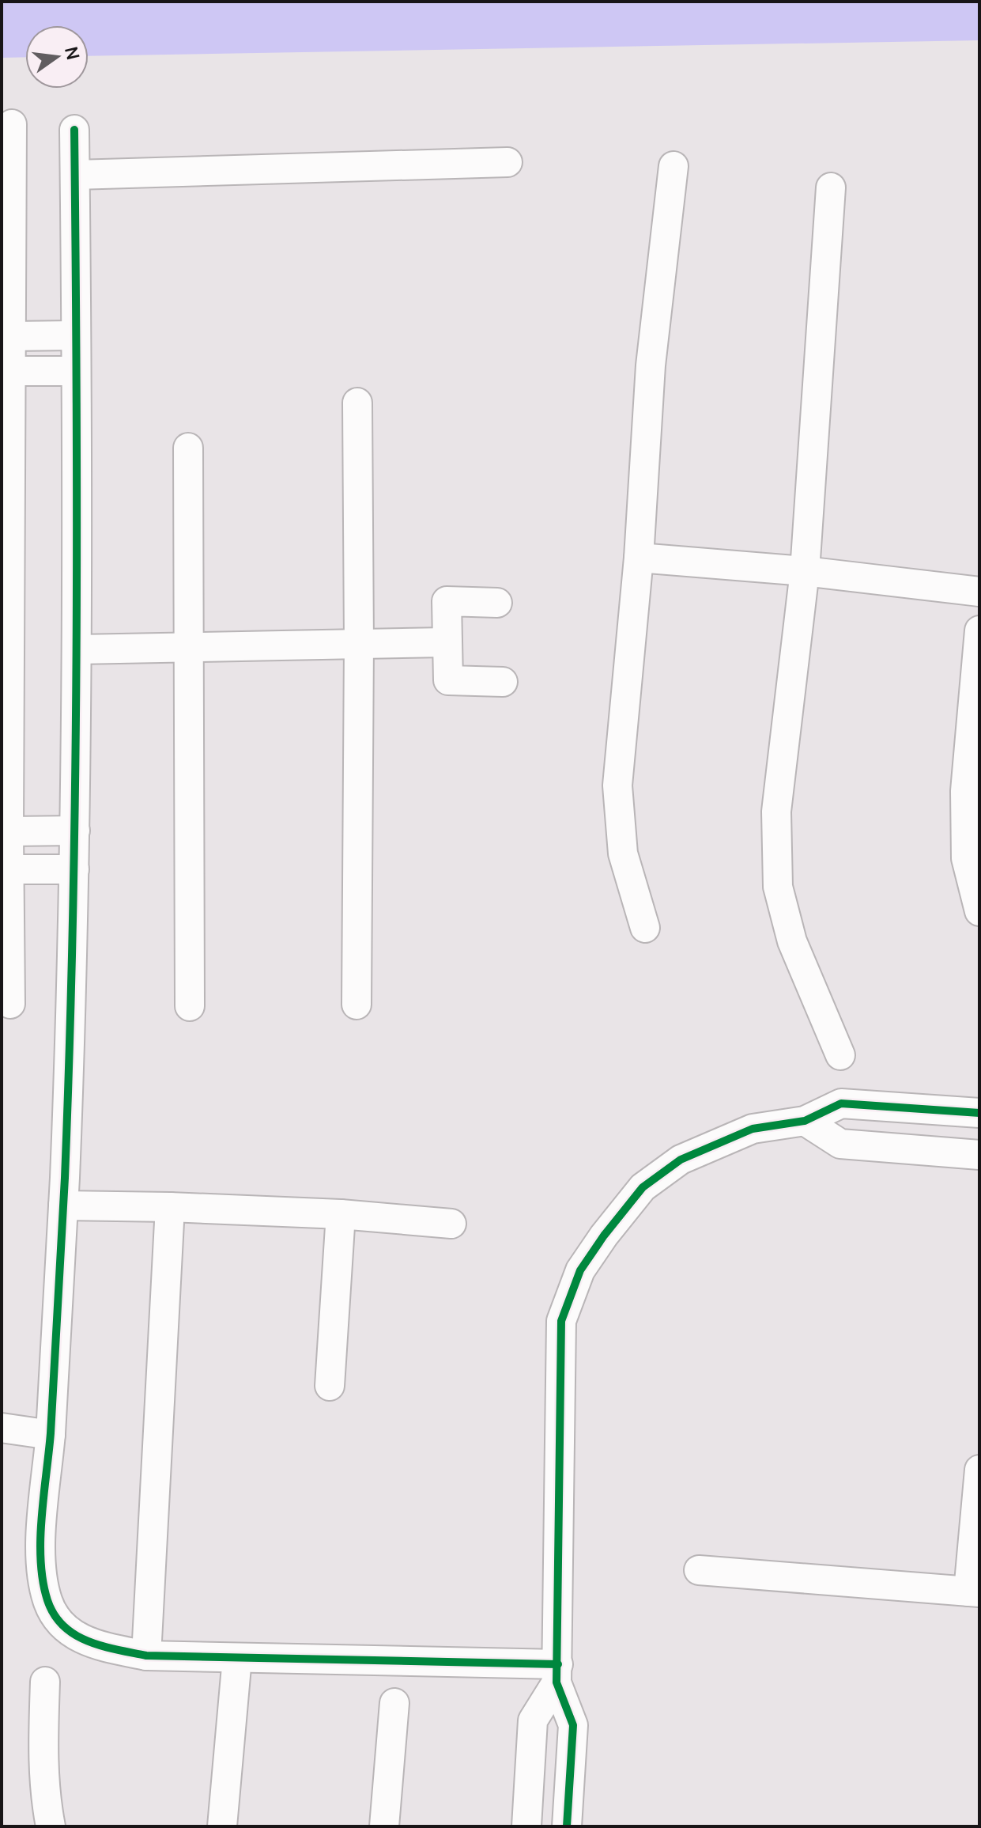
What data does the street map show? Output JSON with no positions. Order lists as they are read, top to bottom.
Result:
{
  "north": "right"
}
